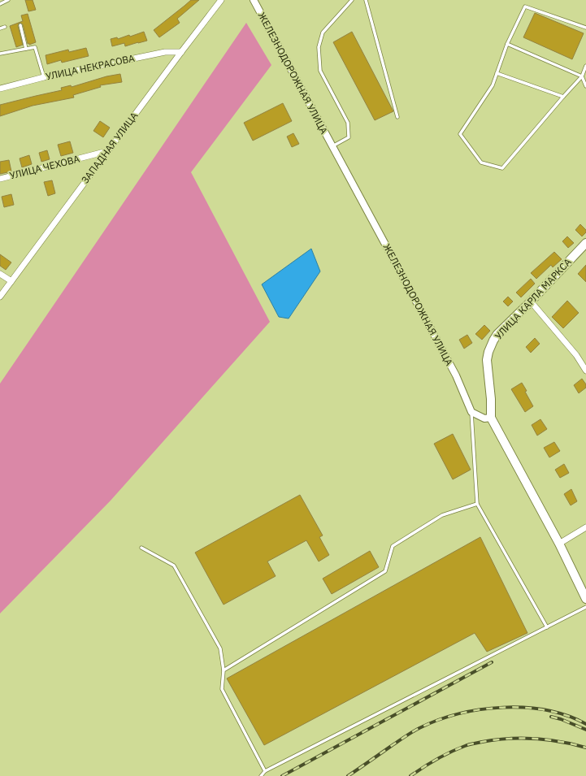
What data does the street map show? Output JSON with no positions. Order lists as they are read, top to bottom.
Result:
{
  "streets": {
    "main road": ["УЛИЦА КАРЛА МАРКСА"],
    "street": [
      "УЛИЦА НЕКРАСОВА",
      "ЖЕЛЕЗНОДОРОЖНАЯ УЛИЦА",
      "ЗАПАДНАЯ УЛИЦА",
      "УЛИЦА ЧЕХОВА"
    ]
  },
  "crossings": [
    ["УЛИЦА НЕКРАСОВА", "ЗАПАДНАЯ УЛИЦА"],
    ["ЗАПАДНАЯ УЛИЦА", "УЛИЦА ЧЕХОВА"]
  ]
}
